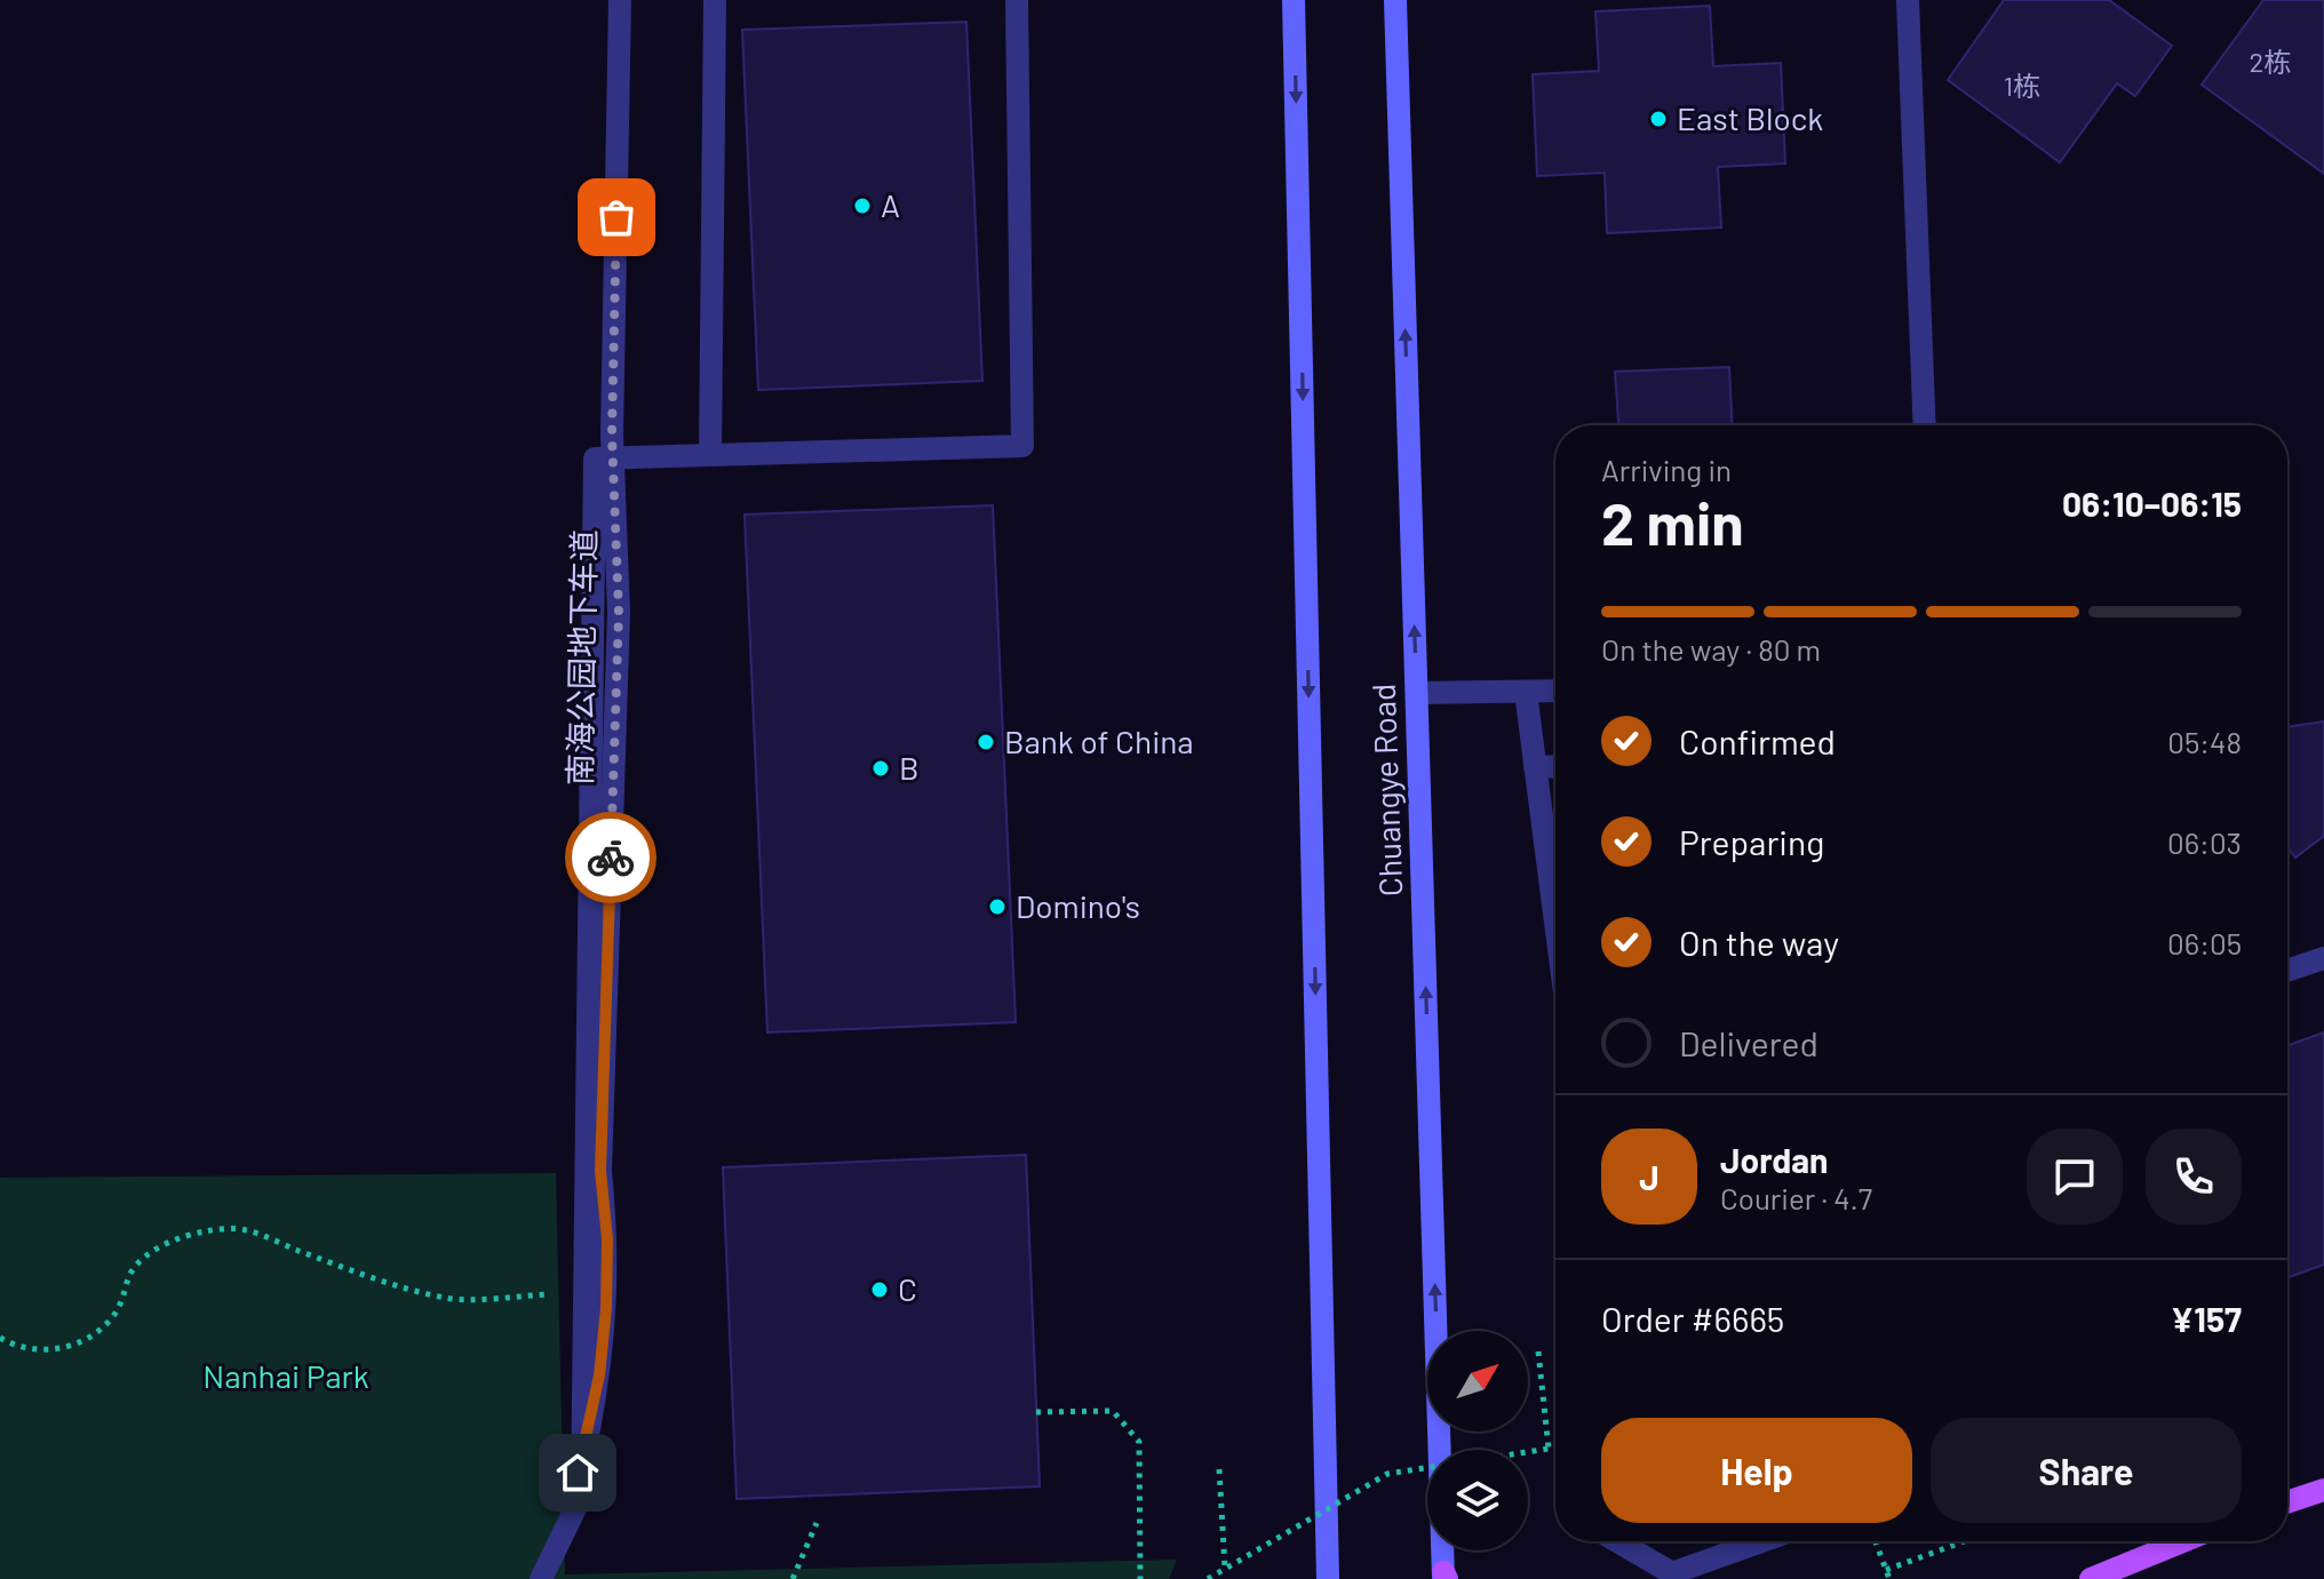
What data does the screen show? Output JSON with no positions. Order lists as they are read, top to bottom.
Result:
{
  "streets": {
    "main road": ["Chuangye Road"],
    "street": ["南海公园地下车道"]
  },
  "parks": ["Nanhai Park"],
  "places": [
    "East Block",
    "A",
    "Bank of China",
    "B",
    "Domino's",
    "C"
  ],
  "house_numbers": ["2栋", "1栋"],
  "north": "top right",
  "page": {
    "heading": ["2 min", "Arriving in", "06:10–06:15"],
    "panel": [
      "Jordan",
      "Courier · 4.7",
      "Order #6665",
      "¥157"
    ],
    "bar": "On the way · 80 m",
    "list": [
      ["Confirmed", "05:48"],
      ["Preparing", "06:03"],
      ["On the way", "06:05"],
      "Delivered"
    ],
    "round": "J",
    "buttons": ["Help", "Share"]
  }
}
